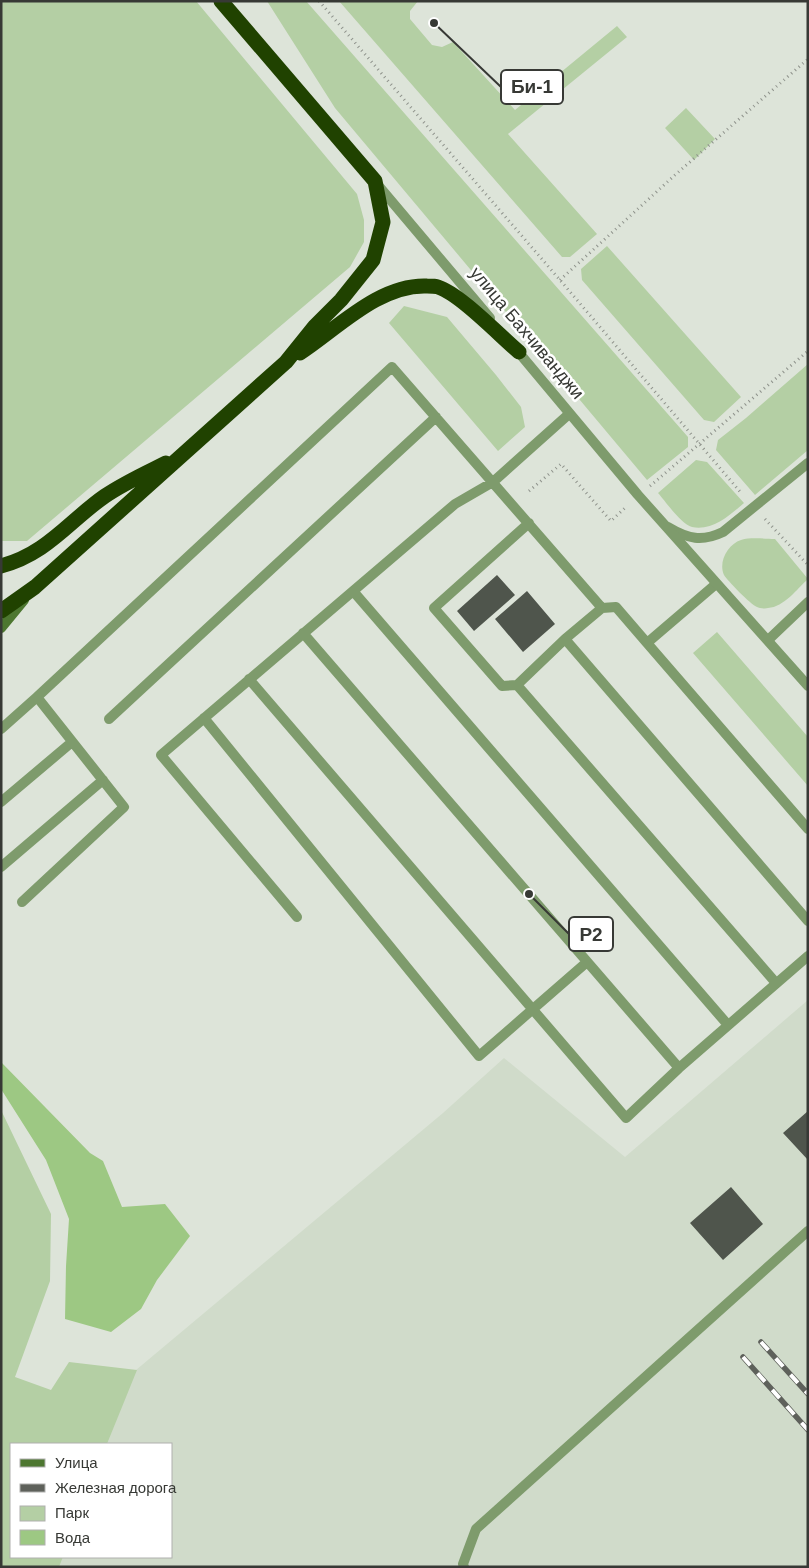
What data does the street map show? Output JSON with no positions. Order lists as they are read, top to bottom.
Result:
{
  "streets": {
    "highway": ["улица Бахчиванджи"]
  },
  "places": ["Би-1", "P2"],
  "legend": [
    "Улица",
    "Железная дорога",
    "Парк",
    "Вода"
  ]
}
